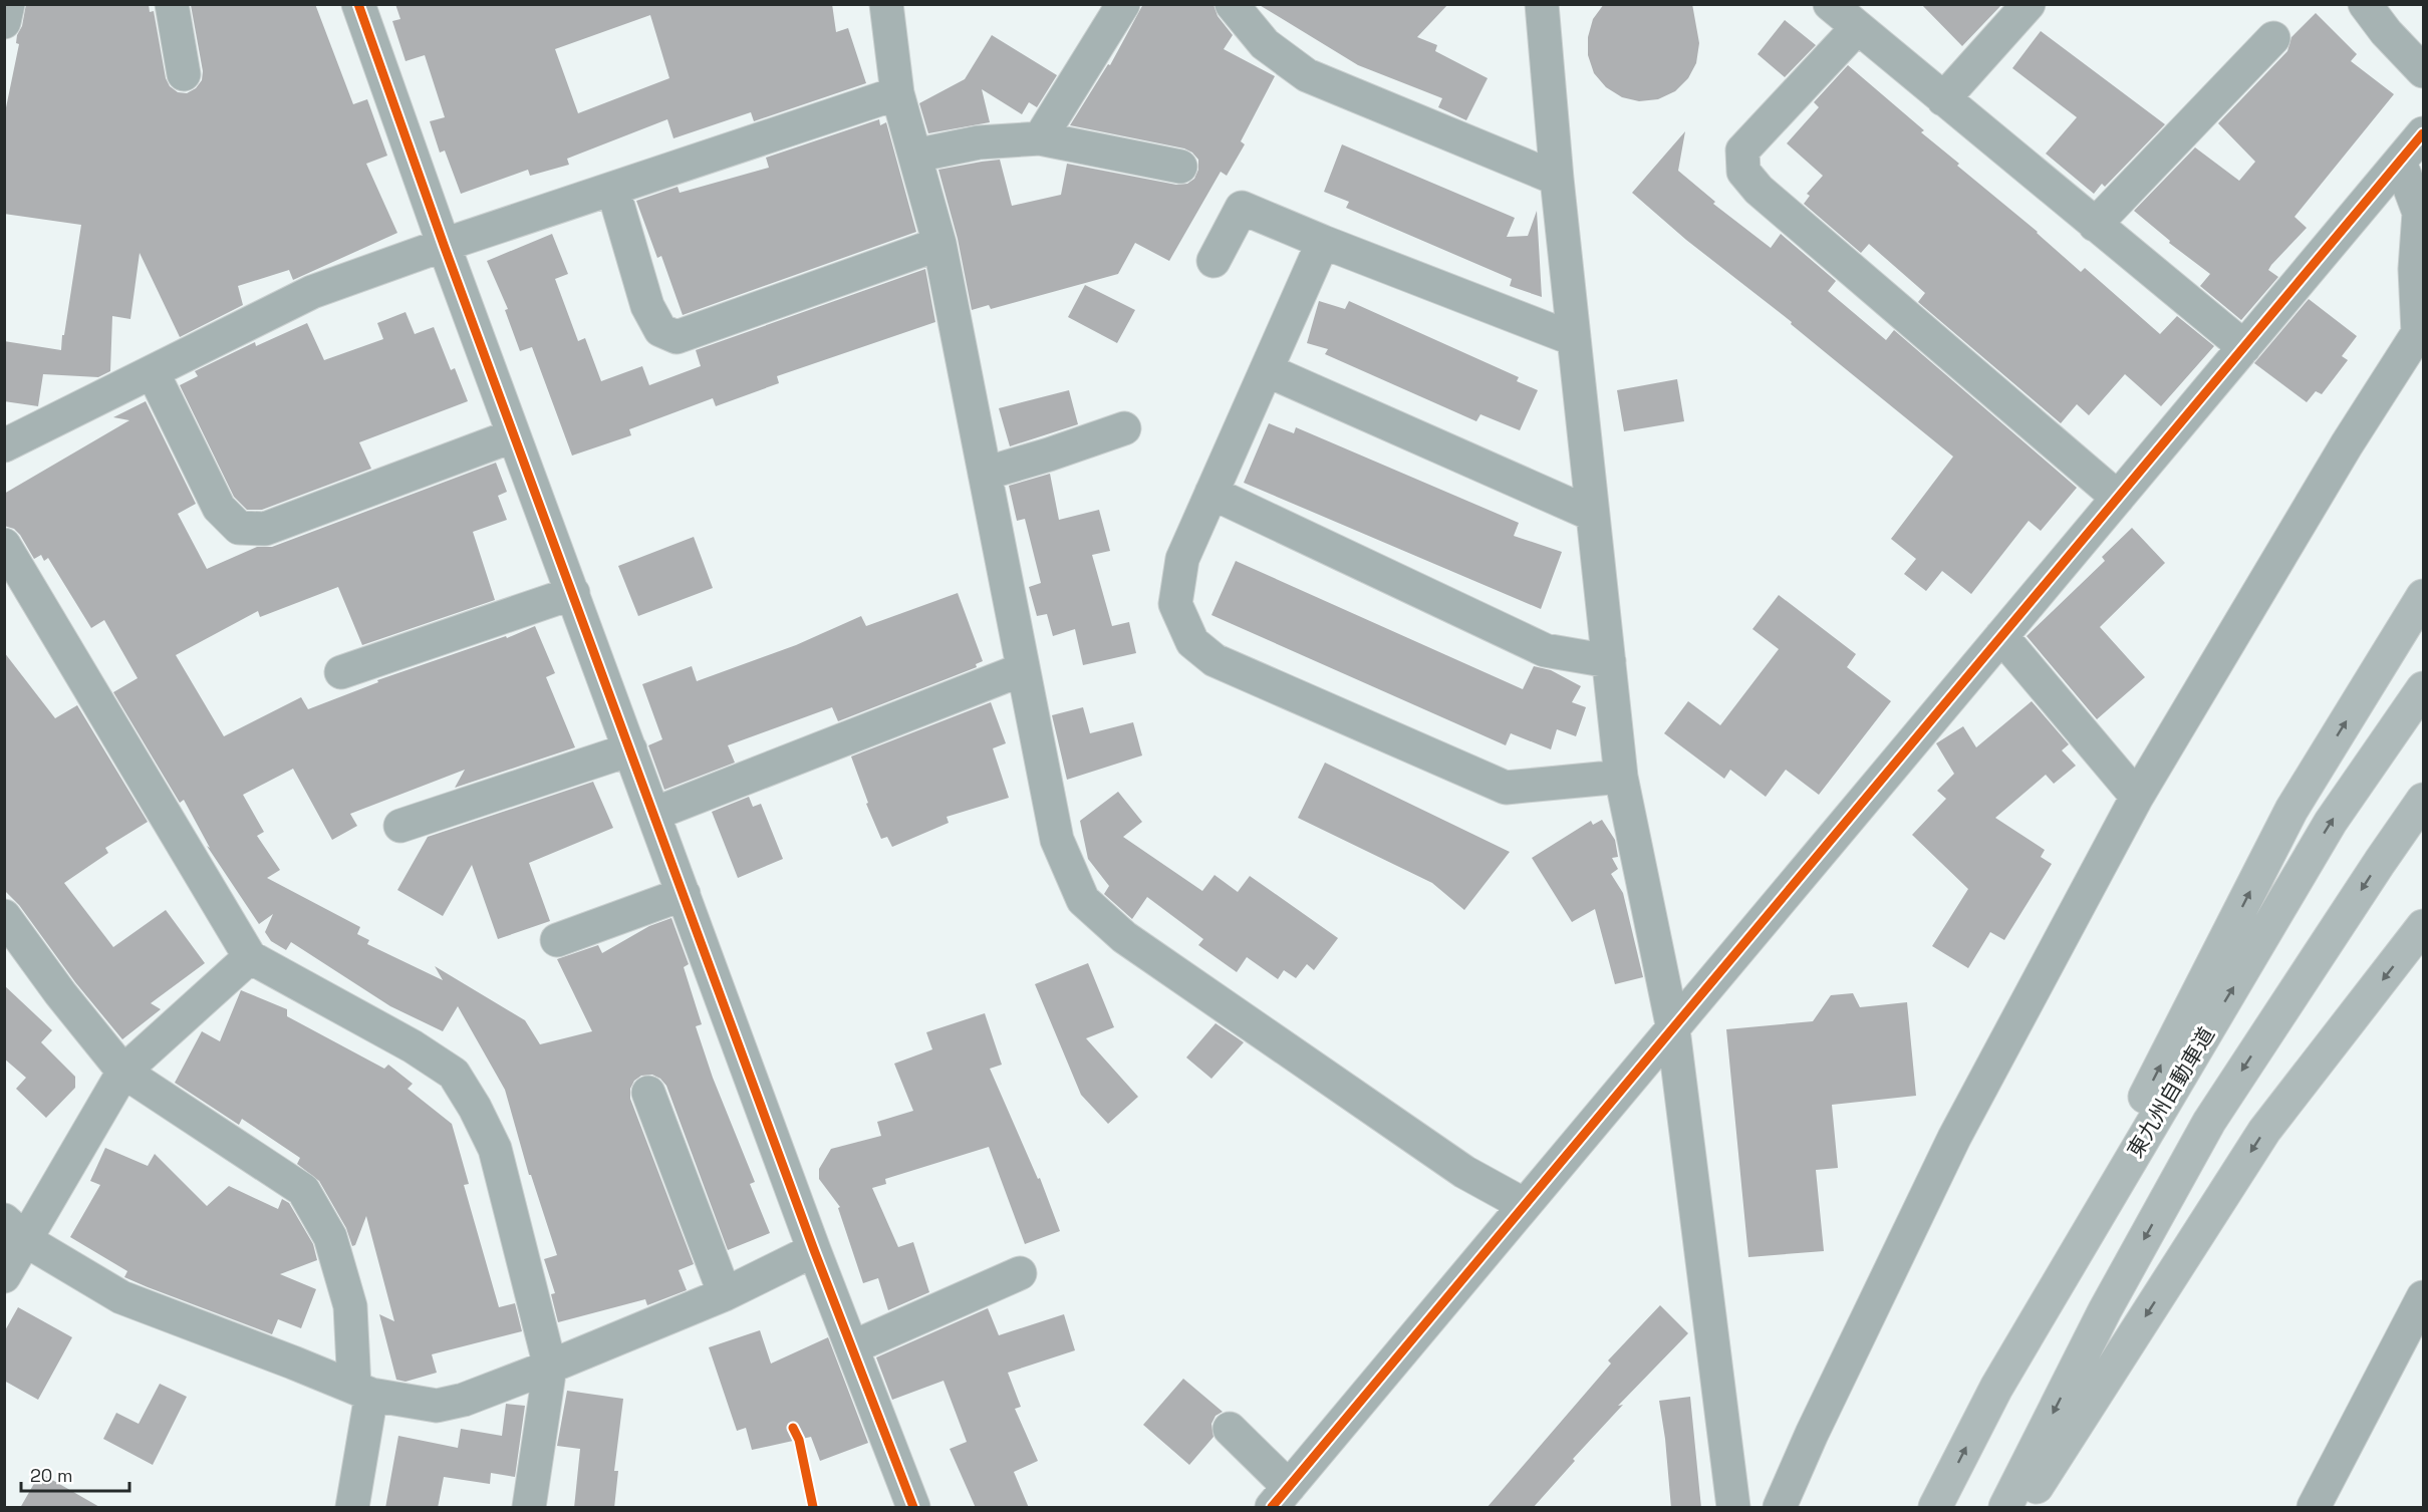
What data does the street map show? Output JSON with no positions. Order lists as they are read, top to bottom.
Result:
{
  "streets": {
    "highway": ["東九州自動車道"]
  },
  "scale_bar": "20 m"
}
